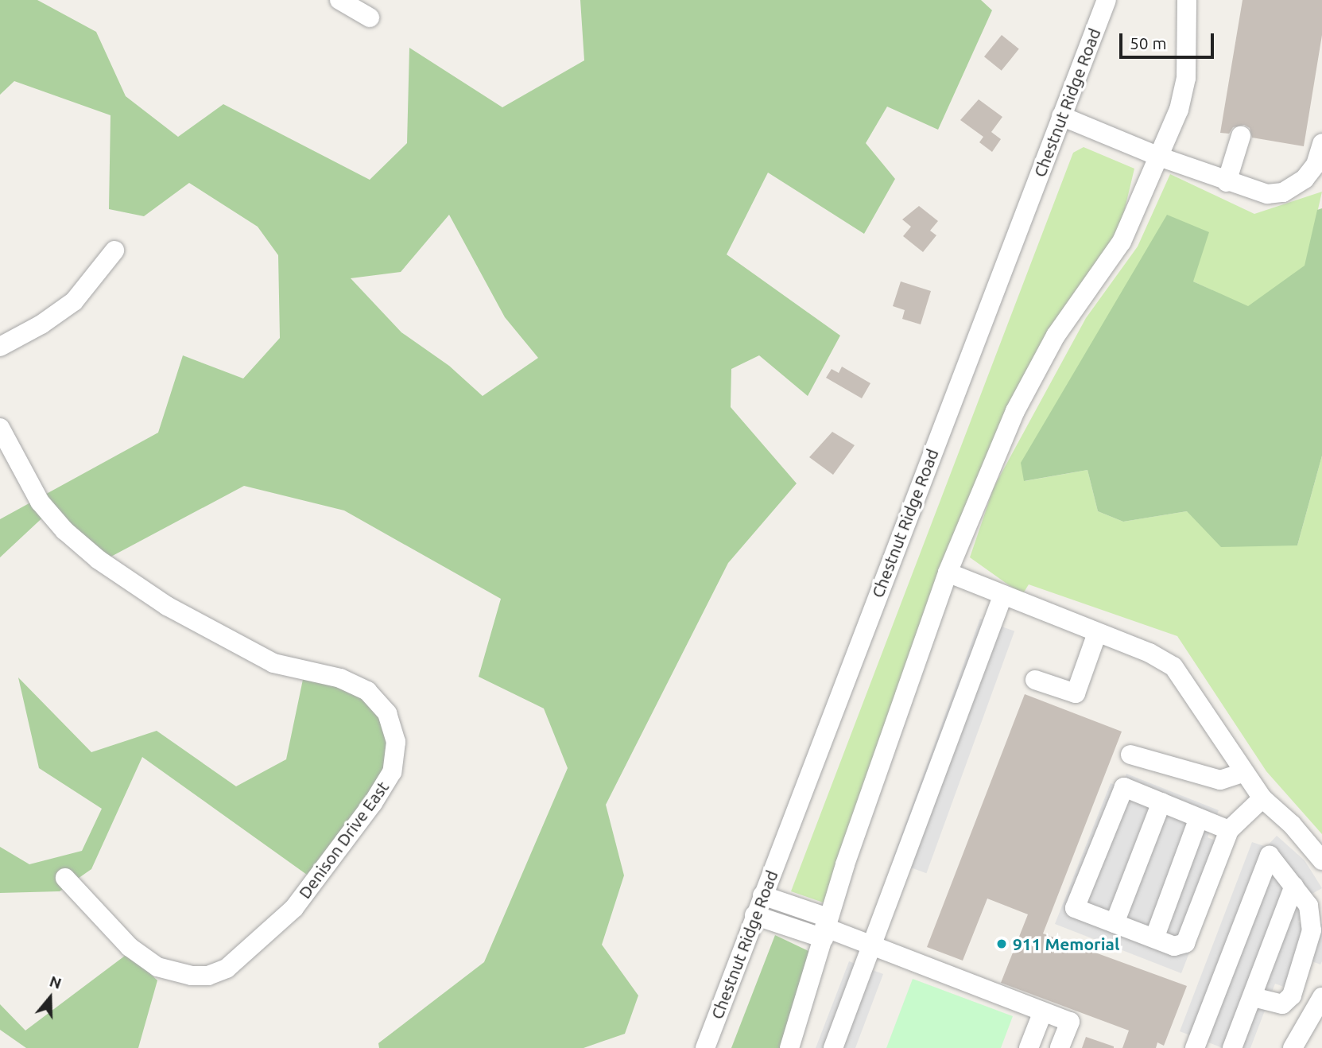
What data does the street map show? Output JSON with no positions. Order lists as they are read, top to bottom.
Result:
{
  "streets": {
    "street": ["Chestnut Ridge Road", "Denison Drive East"]
  },
  "places": ["911 Memorial"],
  "scale_bar": "50 m",
  "north": "top"
}
